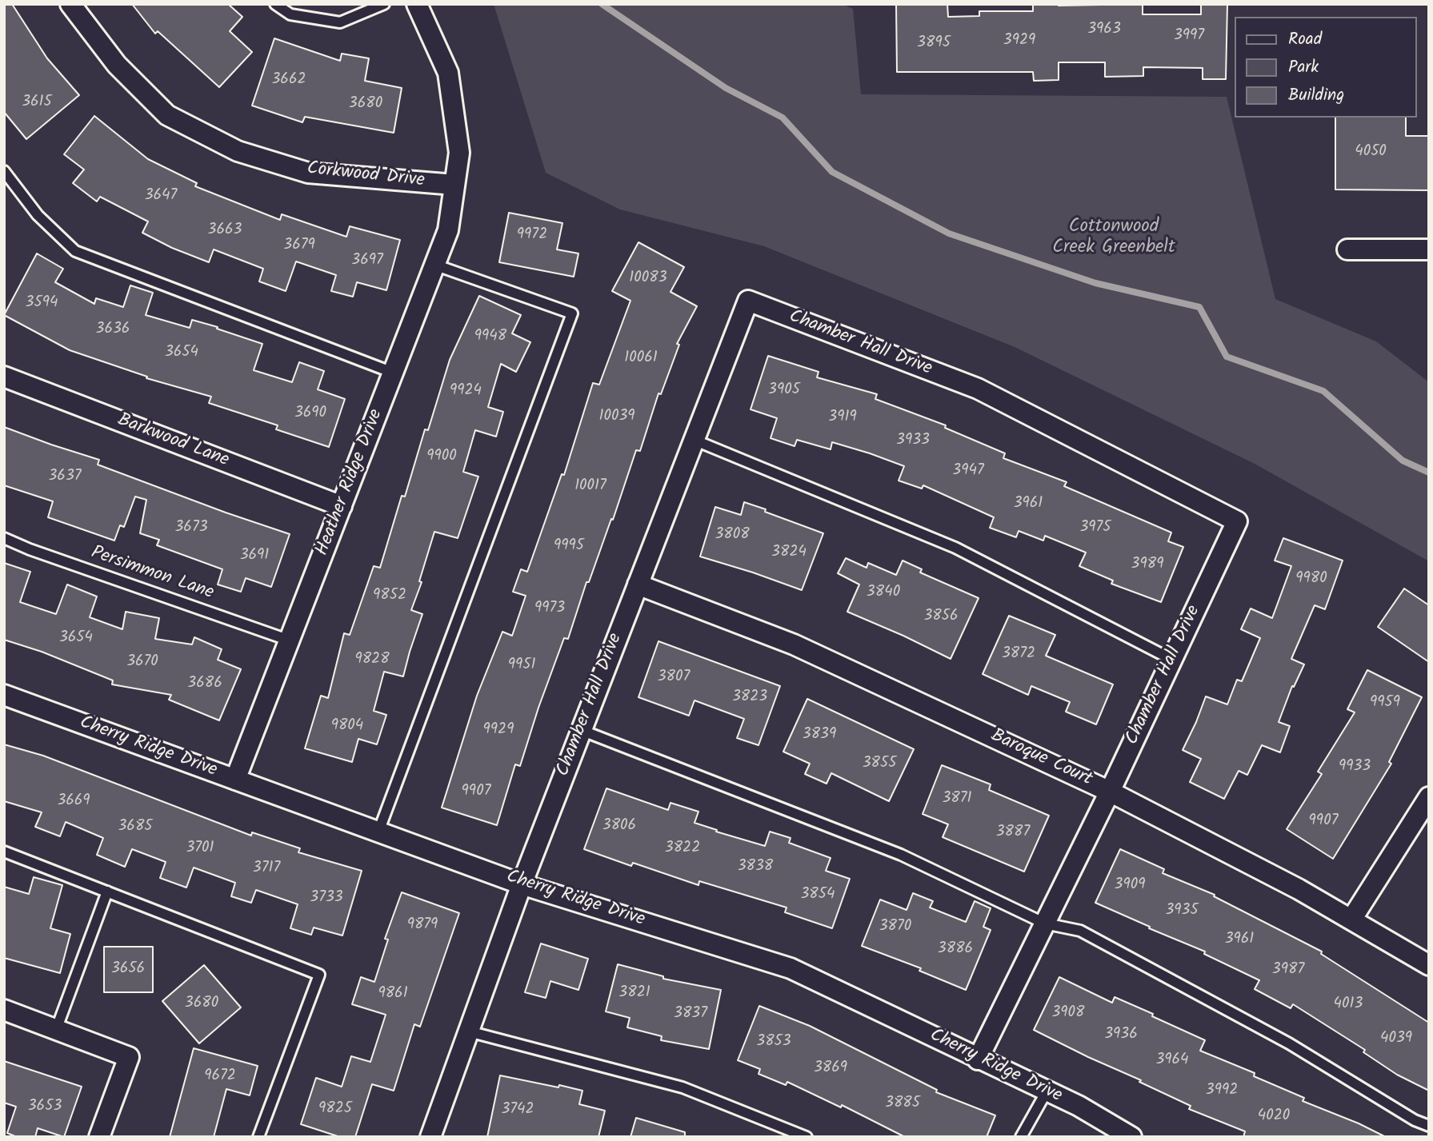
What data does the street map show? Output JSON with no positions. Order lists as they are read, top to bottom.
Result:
{
  "streets": {
    "street": [
      "Corkwood Drive",
      "Chamber Hall Drive",
      "Barkwood Lane",
      "Heather Ridge Drive",
      "Cherry Ridge Drive",
      "Baroque Court"
    ],
    "lane": ["Persimmon Lane"]
  },
  "crossings": [
    ["Corkwood Drive", "Heather Ridge Drive"],
    ["Chamber Hall Drive", "Cherry Ridge Drive"],
    ["Chamber Hall Drive", "Baroque Court"],
    ["Barkwood Lane", "Heather Ridge Drive"],
    ["Heather Ridge Drive", "Persimmon Lane"],
    ["Heather Ridge Drive", "Cherry Ridge Drive"]
  ],
  "parks": ["Cottonwood Creek Greenbelt"],
  "house_numbers": [
    "3963",
    "3997",
    "3929",
    "3895",
    "3662",
    "3615",
    "3680",
    "4050",
    "3647",
    "3663",
    "9972",
    "3679",
    "3697",
    "10083",
    "3594",
    "3636",
    "9948",
    "3654",
    "10061",
    "3905",
    "9924",
    "3690",
    "10039",
    "3919",
    "3933",
    "9900",
    "3947",
    "3637",
    "10017",
    "3961",
    "3673",
    "3975",
    "3808",
    "9995",
    "3824",
    "3691",
    "3989",
    "9980",
    "3840",
    "9852",
    "9973",
    "3856",
    "3654",
    "3872",
    "9828",
    "3670",
    "9951",
    "3807",
    "3686",
    "3823",
    "9959",
    "9804",
    "9929",
    "3839",
    "3855",
    "9933",
    "9907",
    "3871",
    "3669",
    "9907",
    "3806",
    "3685",
    "3887",
    "3701",
    "3822",
    "3838",
    "3717",
    "3909",
    "3854",
    "3733",
    "3935",
    "9879",
    "3870",
    "3961",
    "3886",
    "3656",
    "3987",
    "3821",
    "9861",
    "3680",
    "4013",
    "3908",
    "3837",
    "3936",
    "4039",
    "3853",
    "3964",
    "3869",
    "9672",
    "3992",
    "3885",
    "3653",
    "9825",
    "3742",
    "4020"
  ],
  "legend": ["Road", "Park", "Building"]
}
